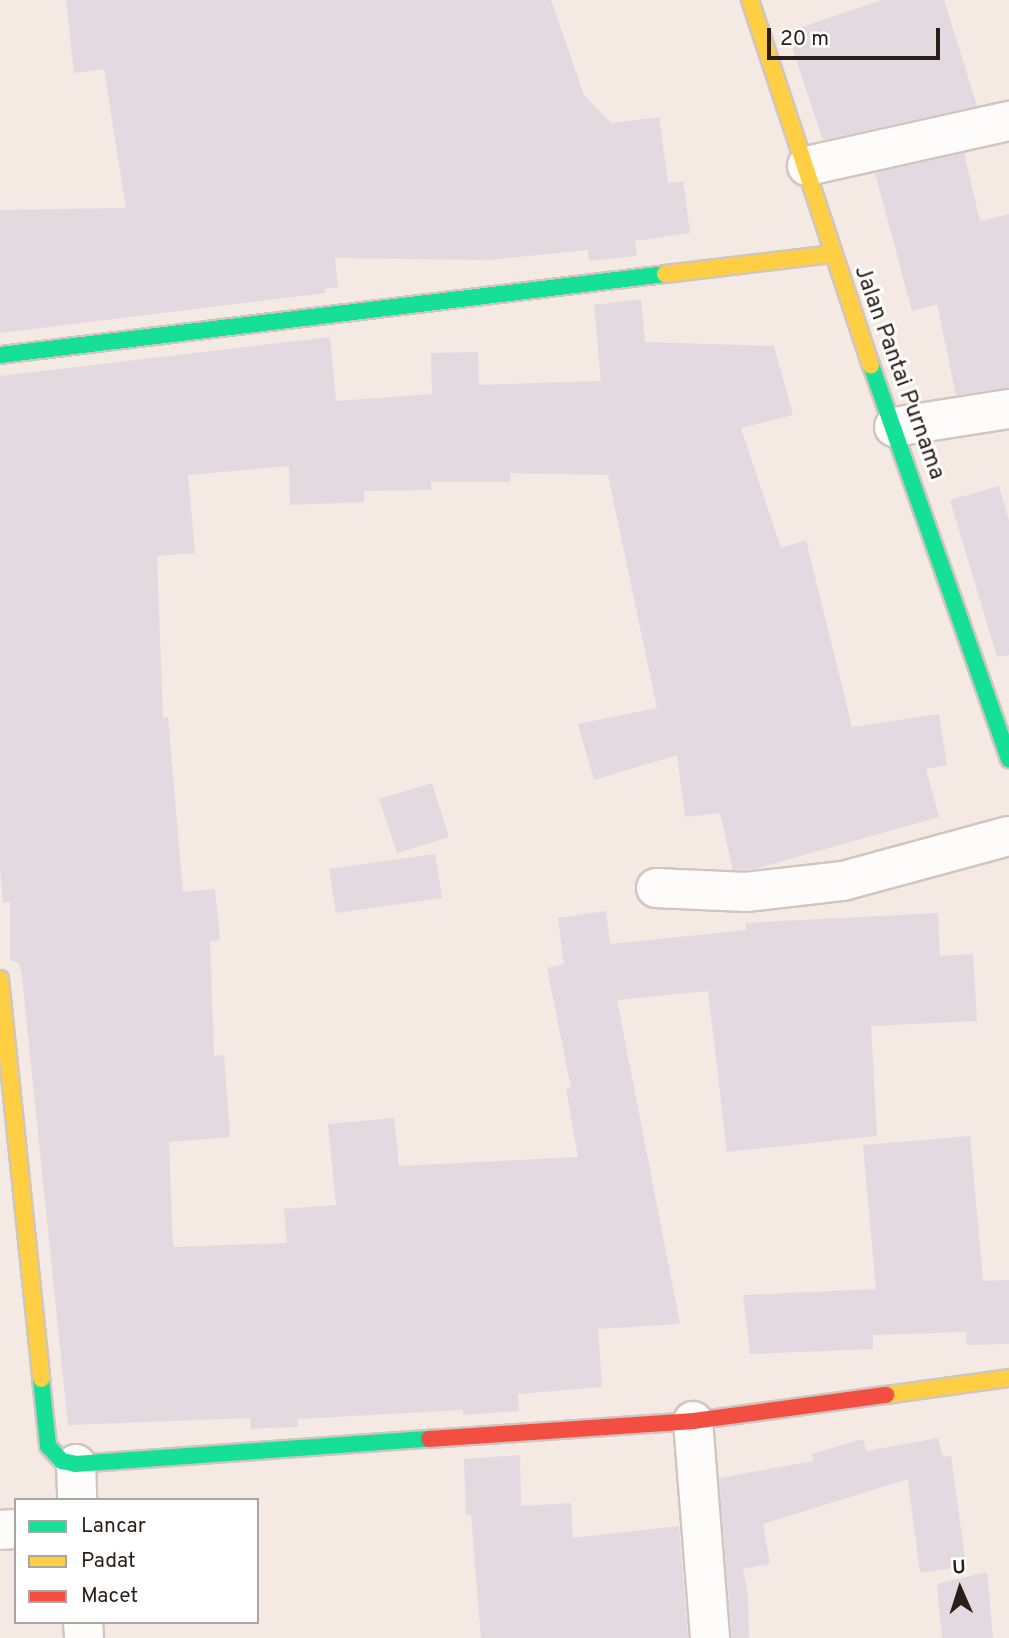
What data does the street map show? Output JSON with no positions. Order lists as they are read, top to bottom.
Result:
{
  "streets": {
    "street": ["Jalan Pantai Purnama"]
  },
  "legend": ["Lancar", "Padat", "Macet"],
  "scale_bar": "20 m",
  "north": "top"
}
